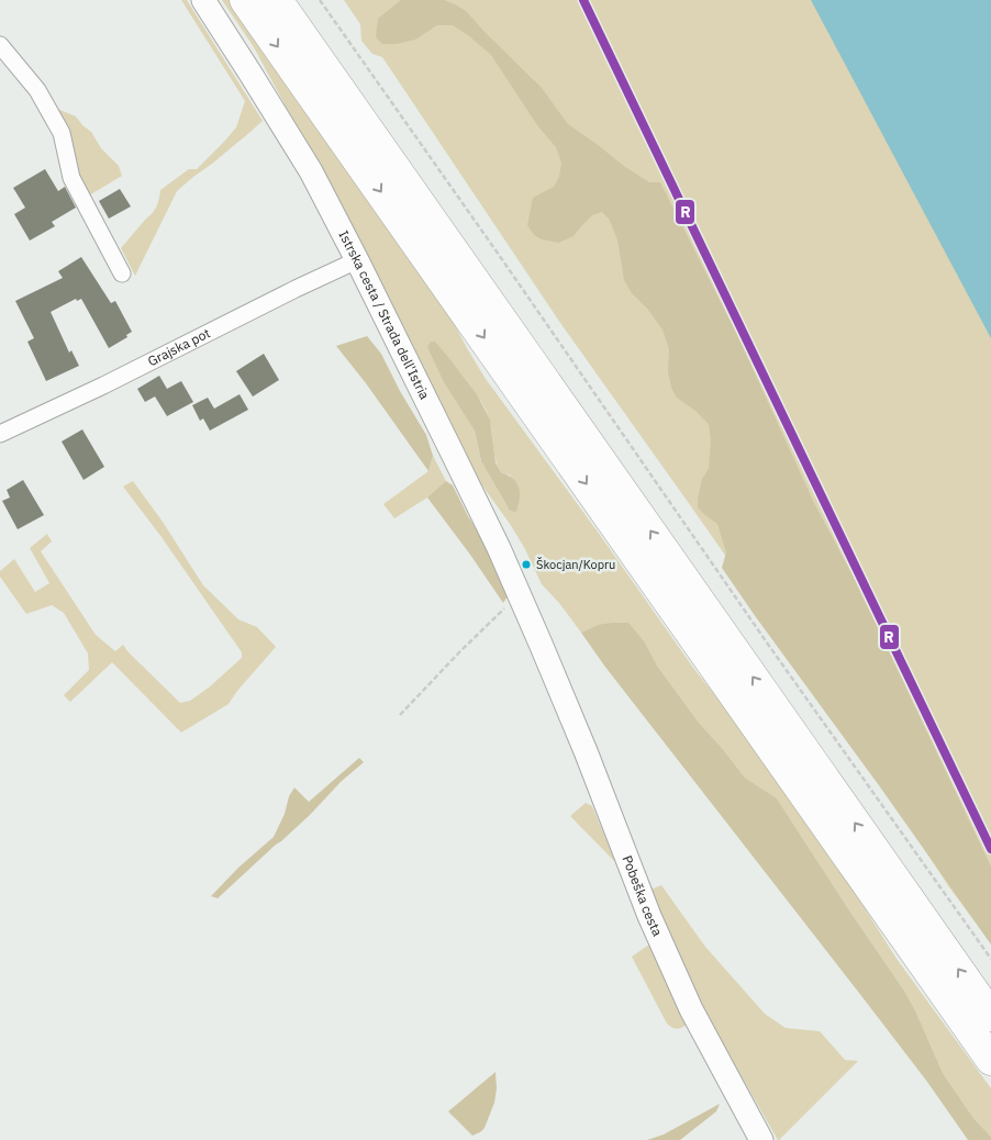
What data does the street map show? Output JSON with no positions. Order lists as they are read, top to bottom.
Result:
{
  "streets": {
    "street": ["Istrska cesta / Strada dell'Istria", "Grajska pot", "Pobeška cesta"]
  },
  "crossings": [
    ["Istrska cesta / Strada dell'Istria", "Grajska pot"],
    ["Istrska cesta / Strada dell'Istria", "Pobeška cesta"]
  ],
  "places": ["Škocjan/Kopru"],
  "lines": ["transit line R"]
}
